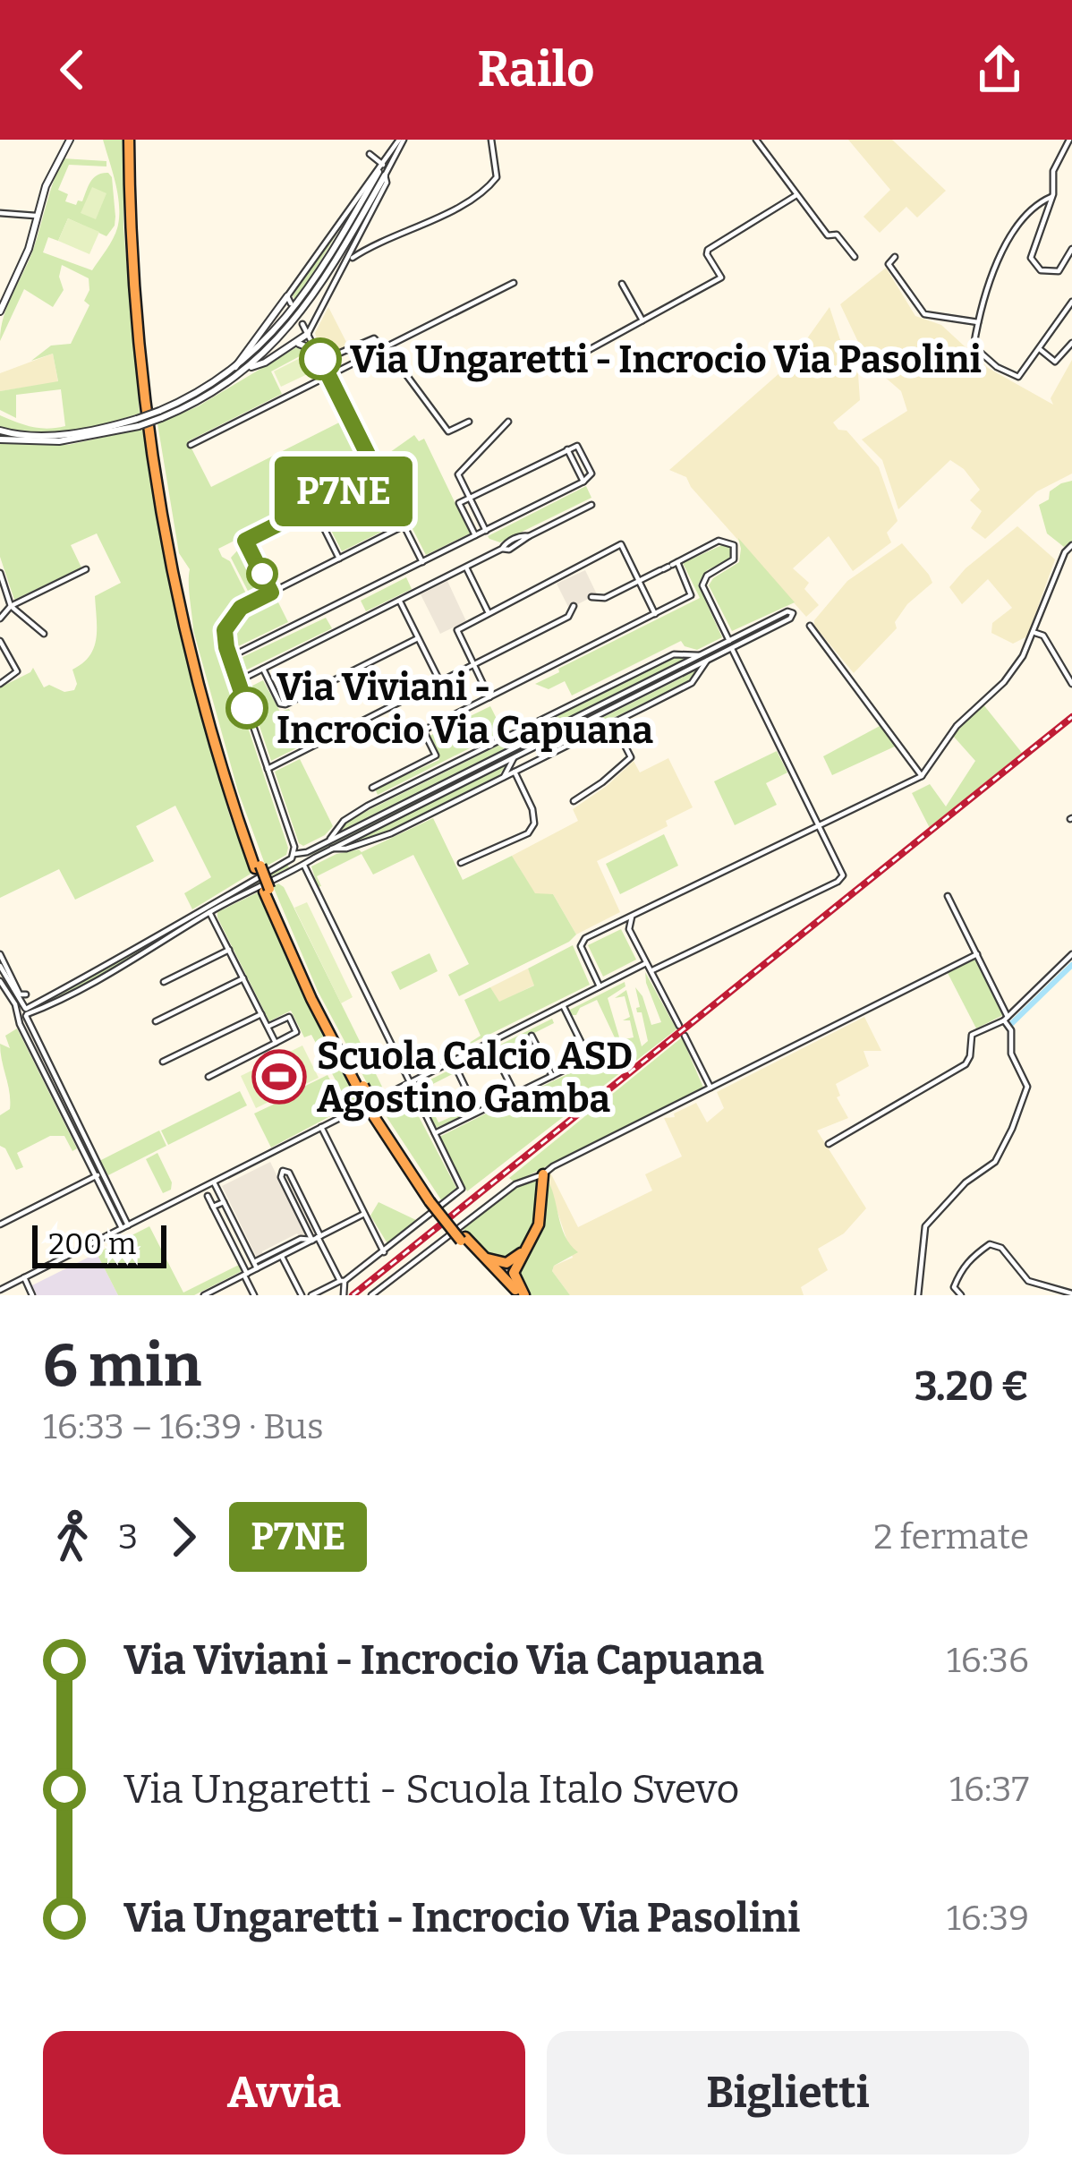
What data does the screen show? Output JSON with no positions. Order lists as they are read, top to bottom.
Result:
{
  "places": {
    "other": ["Via Ungaretti - Incrocio Via Pasolini", "Via Viviani - Incrocio Via Capuana"],
    "sports": ["Scuola Calcio ASD Agostino Gamba"]
  },
  "lines": ["bus line P7NE"],
  "scale_bar": "200 m",
  "page": {
    "header": "Railo",
    "on_map": "P7NE",
    "scale": "200 m",
    "heading": ["6 min", "16:33 – 16:39 · Bus", "3.20 €"],
    "legs": ["3", "P7NE", "2 fermate"],
    "list": [
      {
        "name": "Via Viviani - Incrocio Via Capuana",
        "value": "16:36"
      },
      {
        "name": "Via Ungaretti - Scuola Italo Svevo",
        "value": "16:37"
      },
      {
        "name": "Via Ungaretti - Incrocio Via Pasolini",
        "value": "16:39"
      }
    ],
    "buttons": ["Avvia", "Biglietti"]
  }
}
